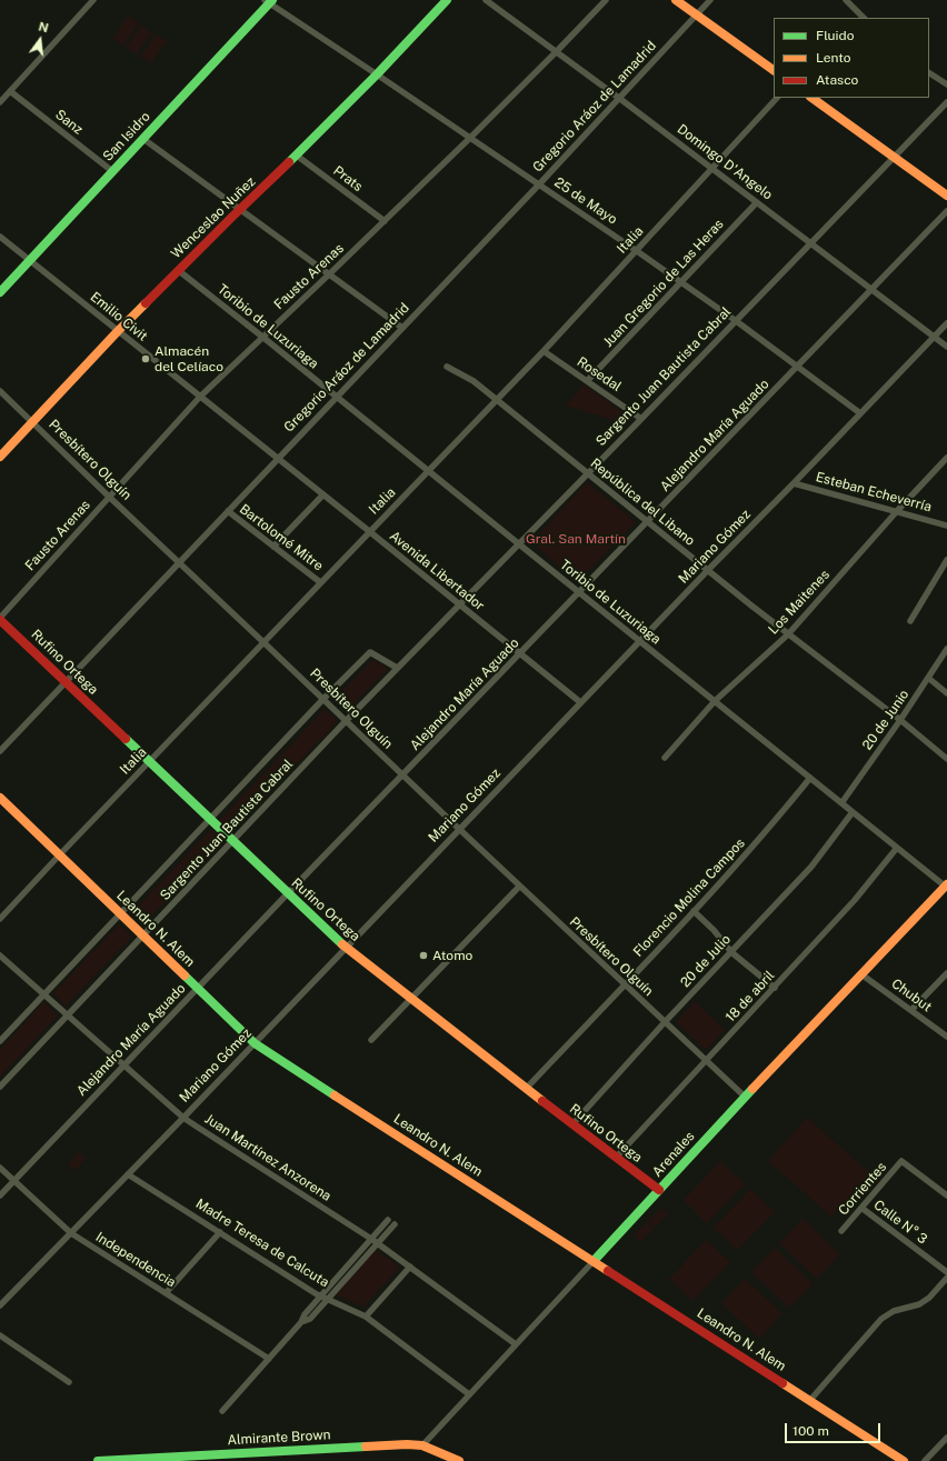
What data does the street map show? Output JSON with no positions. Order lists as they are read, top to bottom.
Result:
{
  "streets": {
    "street": [
      "Gregorio Aráoz de Lamadrid",
      "Sanz",
      "San Isidro",
      "Domingo D'Angelo",
      "Prats",
      "25 de Mayo",
      "Wenceslao Nuñez",
      "Italia",
      "Fausto Arenas",
      "Juan Gregorio de Las Heras",
      "Emilio Civit",
      "Toribio de Luzuriaga",
      "Rosedal",
      "Sargento Juan Bautista Cabral",
      "Alejandro María Aguado",
      "Presbítero Olguín",
      "Esteban Echeverría",
      "República del Libano",
      "Bartolomé Mitre",
      "Mariano Gómez",
      "Avenida Libertador",
      "Los Maitenes",
      "Rufino Ortega",
      "20 de Junio",
      "Florencio Molina Campos",
      "Leandro N. Alem",
      "20 de Julio",
      "Chubut",
      "18 de abril",
      "Arenales",
      "Juan Martínez Anzorena",
      "Corrientes",
      "Calle N° 3",
      "Madre Teresa de Calcuta",
      "Independencia",
      "Almirante Brown"
    ]
  },
  "crossings": [
    ["Gregorio Aráoz de Lamadrid", "Domingo D'Angelo"],
    ["Gregorio Aráoz de Lamadrid", "25 de Mayo"],
    ["Gregorio Aráoz de Lamadrid", "Emilio Civit"],
    ["Gregorio Aráoz de Lamadrid", "Toribio de Luzuriaga"],
    ["Gregorio Aráoz de Lamadrid", "Presbítero Olguín"],
    ["Gregorio Aráoz de Lamadrid", "Bartolomé Mitre"],
    ["Gregorio Aráoz de Lamadrid", "Avenida Libertador"],
    ["Gregorio Aráoz de Lamadrid", "Rufino Ortega"],
    ["Sanz", "San Isidro"],
    ["San Isidro", "25 de Mayo"],
    ["San Isidro", "Emilio Civit"],
    ["Domingo D'Angelo", "Italia"],
    ["Domingo D'Angelo", "Fausto Arenas"],
    ["Domingo D'Angelo", "Juan Gregorio de Las Heras"],
    ["Domingo D'Angelo", "Sargento Juan Bautista Cabral"],
    ["Domingo D'Angelo", "Alejandro María Aguado"],
    ["Domingo D'Angelo", "Mariano Gómez"],
    ["Prats", "Wenceslao Nuñez"],
    ["Prats", "Fausto Arenas"],
    ["25 de Mayo", "Wenceslao Nuñez"],
    ["25 de Mayo", "Italia"],
    ["25 de Mayo", "Fausto Arenas"],
    ["25 de Mayo", "Juan Gregorio de Las Heras"],
    ["25 de Mayo", "Sargento Juan Bautista Cabral"],
    ["25 de Mayo", "Alejandro María Aguado"],
    ["25 de Mayo", "Mariano Gómez"],
    ["Wenceslao Nuñez", "Emilio Civit"],
    ["Wenceslao Nuñez", "Toribio de Luzuriaga"],
    ["Wenceslao Nuñez", "Presbítero Olguín"],
    ["Italia", "Toribio de Luzuriaga"],
    ["Italia", "Rosedal"],
    ["Italia", "Presbítero Olguín"],
    ["Italia", "República del Libano"],
    ["Italia", "Bartolomé Mitre"],
    ["Italia", "Avenida Libertador"],
    ["Italia", "Rufino Ortega"],
    ["Italia", "Leandro N. Alem"],
    ["Fausto Arenas", "Emilio Civit"],
    ["Fausto Arenas", "Toribio de Luzuriaga"],
    ["Fausto Arenas", "Presbítero Olguín"],
    ["Fausto Arenas", "Rufino Ortega"],
    ["Juan Gregorio de Las Heras", "Rosedal"],
    ["Emilio Civit", "Avenida Libertador"],
    ["Toribio de Luzuriaga", "Sargento Juan Bautista Cabral"],
    ["Toribio de Luzuriaga", "Alejandro María Aguado"],
    ["Toribio de Luzuriaga", "Mariano Gómez"],
    ["Toribio de Luzuriaga", "Los Maitenes"],
    ["Toribio de Luzuriaga", "20 de Junio"],
    ["Toribio de Luzuriaga", "Florencio Molina Campos"],
    ["Toribio de Luzuriaga", "20 de Julio"],
    ["Toribio de Luzuriaga", "18 de abril"],
    ["Toribio de Luzuriaga", "Arenales"],
    ["Rosedal", "Sargento Juan Bautista Cabral"],
    ["Sargento Juan Bautista Cabral", "Presbítero Olguín"],
    ["Sargento Juan Bautista Cabral", "República del Libano"],
    ["Sargento Juan Bautista Cabral", "Avenida Libertador"],
    ["Sargento Juan Bautista Cabral", "Rufino Ortega"],
    ["Sargento Juan Bautista Cabral", "Leandro N. Alem"],
    ["Sargento Juan Bautista Cabral", "Juan Martínez Anzorena"],
    ["Alejandro María Aguado", "Presbítero Olguín"],
    ["Alejandro María Aguado", "República del Libano"],
    ["Alejandro María Aguado", "Avenida Libertador"],
    ["Alejandro María Aguado", "Rufino Ortega"],
    ["Alejandro María Aguado", "Leandro N. Alem"],
    ["Alejandro María Aguado", "Juan Martínez Anzorena"],
    ["Alejandro María Aguado", "Independencia"],
    ["Presbítero Olguín", "Mariano Gómez"],
    ["Presbítero Olguín", "Florencio Molina Campos"],
    ["Presbítero Olguín", "20 de Julio"],
    ["Presbítero Olguín", "18 de abril"],
    ["Presbítero Olguín", "Arenales"],
    ["Esteban Echeverría", "Mariano Gómez"],
    ["Esteban Echeverría", "Los Maitenes"],
    ["República del Libano", "Mariano Gómez"],
    ["República del Libano", "Los Maitenes"],
    ["República del Libano", "20 de Junio"],
    ["Mariano Gómez", "Avenida Libertador"],
    ["Mariano Gómez", "Rufino Ortega"],
    ["Mariano Gómez", "Leandro N. Alem"],
    ["Mariano Gómez", "Juan Martínez Anzorena"],
    ["Mariano Gómez", "Madre Teresa de Calcuta"],
    ["Mariano Gómez", "Independencia"],
    ["Rufino Ortega", "Florencio Molina Campos"],
    ["Rufino Ortega", "20 de Julio"],
    ["Rufino Ortega", "18 de abril"],
    ["Rufino Ortega", "Arenales"],
    ["Leandro N. Alem", "Arenales"],
    ["Chubut", "Arenales"],
    ["Arenales", "Juan Martínez Anzorena"],
    ["Arenales", "Madre Teresa de Calcuta"],
    ["Arenales", "Almirante Brown"],
    ["Corrientes", "Calle N° 3"]
  ],
  "parks": ["Gral. San Martín"],
  "places": ["Almacén del Celíaco", "Atomo"],
  "legend": ["Fluido", "Lento", "Atasco"],
  "scale_bar": "100 m",
  "north": "top"
}
